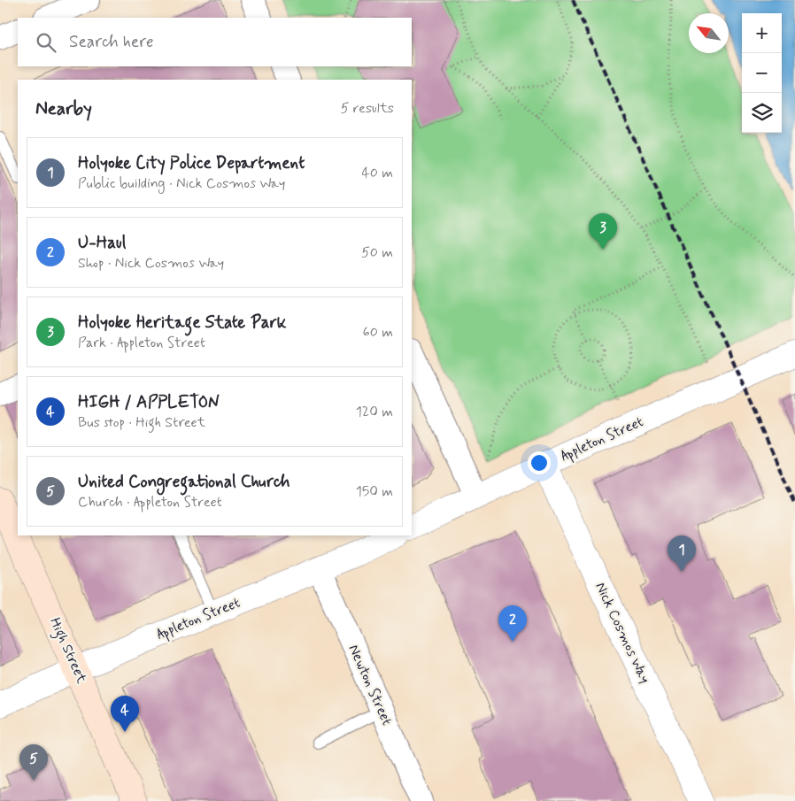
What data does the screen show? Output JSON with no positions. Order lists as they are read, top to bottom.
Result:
{
  "streets": {
    "main road": ["High Street"],
    "street": ["Appleton Street", "Nick Cosmos Way", "Newton Street"]
  },
  "crossings": [
    ["Appleton Street", "Nick Cosmos Way"],
    ["Appleton Street", "High Street"],
    ["Appleton Street", "Newton Street"]
  ],
  "north": "top left",
  "page": {
    "map_buttons": ["+", "−"],
    "search": "Search here",
    "heading": ["Nearby", "5 results"],
    "list": [
      {
        "mark": "1",
        "name": "Holyoke City Police Department",
        "note": "Public building · Nick Cosmos Way",
        "value": "40 m"
      },
      {
        "mark": "2",
        "name": "U-Haul",
        "note": "Shop · Nick Cosmos Way",
        "value": "50 m"
      },
      {
        "mark": "3",
        "name": "Holyoke Heritage State Park",
        "note": "Park · Appleton Street",
        "value": "60 m"
      },
      {
        "mark": "4",
        "name": "HIGH / APPLETON",
        "note": "Bus stop · High Street",
        "value": "120 m"
      },
      {
        "mark": "5",
        "name": "United Congregational Church",
        "note": "Church · Appleton Street",
        "value": "150 m"
      }
    ],
    "pins": [
      "3",
      "1",
      "2",
      "4",
      "5"
    ]
  }
}
